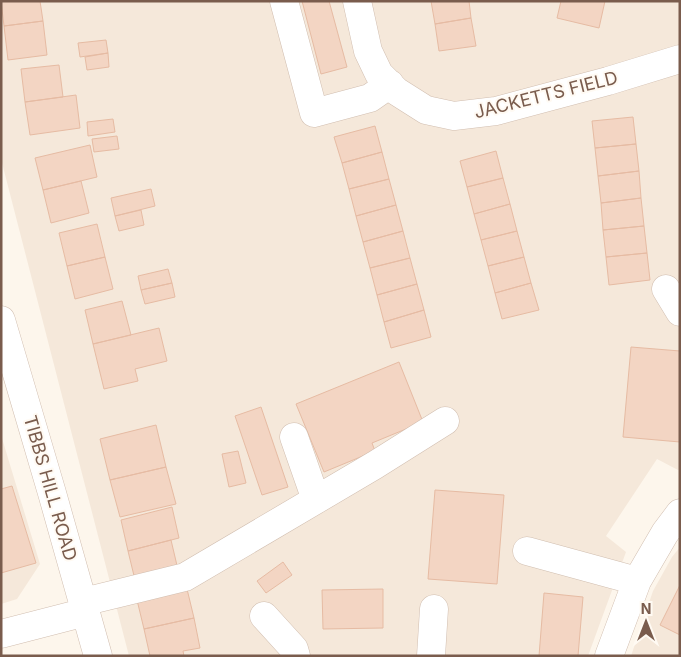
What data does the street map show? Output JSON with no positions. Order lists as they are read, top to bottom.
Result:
{
  "streets": {
    "street": ["JACKETTS FIELD", "TIBBS HILL ROAD"]
  },
  "north": "top"
}
